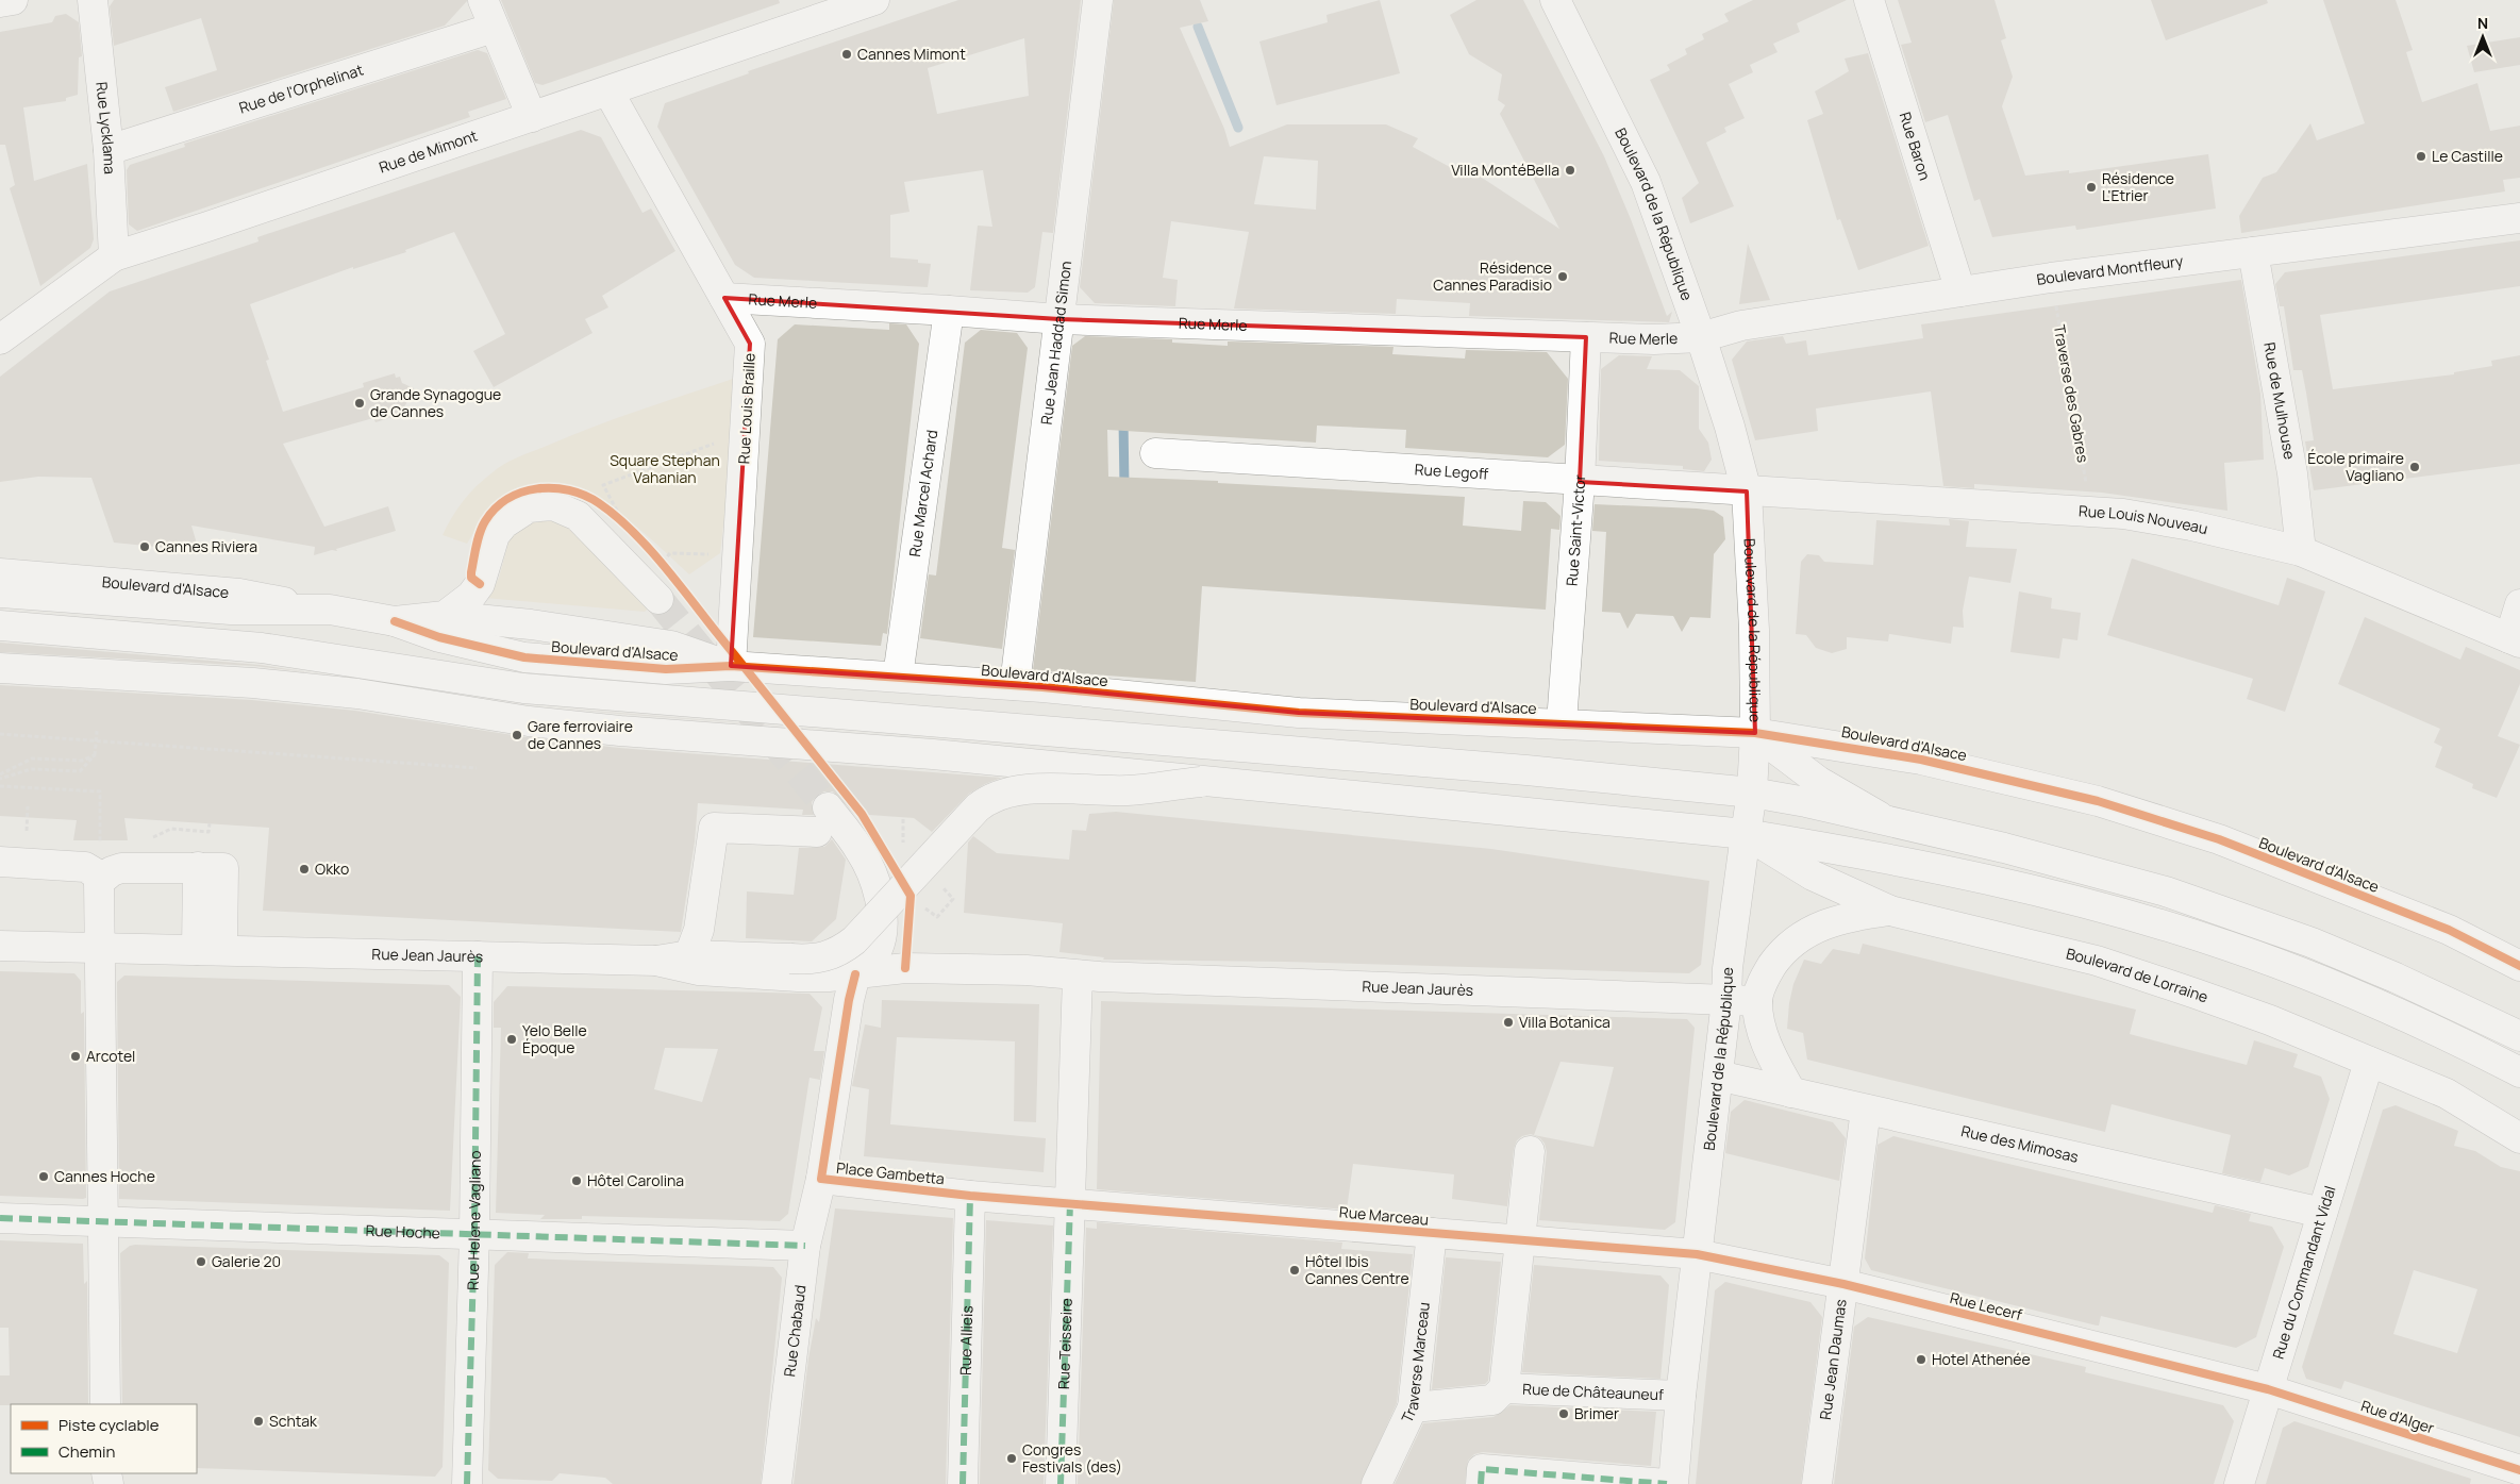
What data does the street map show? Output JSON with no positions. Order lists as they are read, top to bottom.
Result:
{
  "streets": {
    "main road": [
      "Rue de l'Orphelinat",
      "Rue Lycklama",
      "Rue Baron",
      "Rue de Mimont",
      "Boulevard de la République",
      "Boulevard Montfleury",
      "Rue Merle",
      "Rue Jean Haddad Simon",
      "Rue de Mulhouse",
      "Rue Louis Braille",
      "Rue Legoff",
      "Rue Marcel Achard",
      "Rue Louis Nouveau",
      "Rue Saint-Victor",
      "Boulevard d'Alsace",
      "Rue Jean Jaurès",
      "Boulevard de Lorraine",
      "Rue des Mimosas",
      "Place Gambetta",
      "Rue Marceau",
      "Rue Helene Vagliano",
      "Rue Hoche",
      "Rue du Commandant Vidal",
      "Rue Lecerf",
      "Rue Chabaud",
      "Rue Allieis",
      "Rue Teisseire",
      "Rue Jean Daumas",
      "Traverse Marceau",
      "Rue de Châteauneuf",
      "Rue d'Alger"
    ],
    "path": ["Traverse des Gabres"]
  },
  "crossings": [
    ["Rue de l'Orphelinat", "Rue Lycklama"],
    ["Rue Lycklama", "Rue de Mimont"],
    ["Rue Baron", "Boulevard Montfleury"],
    ["Rue de Mimont", "Rue Louis Braille"],
    ["Boulevard de la République", "Boulevard Montfleury"],
    ["Boulevard de la République", "Rue Merle"],
    ["Boulevard de la République", "Rue Legoff"],
    ["Boulevard de la République", "Rue Louis Nouveau"],
    ["Boulevard de la République", "Boulevard d'Alsace"],
    ["Boulevard de la République", "Rue Jean Jaurès"],
    ["Boulevard de la République", "Boulevard de Lorraine"],
    ["Boulevard de la République", "Rue des Mimosas"],
    ["Boulevard de la République", "Rue Marceau"],
    ["Boulevard de la République", "Rue Lecerf"],
    ["Boulevard de la République", "Rue de Châteauneuf"],
    ["Boulevard Montfleury", "Rue Merle"],
    ["Boulevard Montfleury", "Traverse des Gabres"],
    ["Boulevard Montfleury", "Rue de Mulhouse"],
    ["Rue Merle", "Rue Jean Haddad Simon"],
    ["Rue Merle", "Rue Louis Braille"],
    ["Rue Merle", "Rue Marcel Achard"],
    ["Rue Merle", "Rue Saint-Victor"],
    ["Rue Jean Haddad Simon", "Boulevard d'Alsace"],
    ["Traverse des Gabres", "Rue Louis Nouveau"],
    ["Rue de Mulhouse", "Rue Louis Nouveau"],
    ["Rue Louis Braille", "Boulevard d'Alsace"],
    ["Rue Legoff", "Rue Louis Nouveau"],
    ["Rue Legoff", "Rue Saint-Victor"],
    ["Rue Marcel Achard", "Boulevard d'Alsace"],
    ["Rue Saint-Victor", "Boulevard d'Alsace"],
    ["Rue Jean Jaurès", "Place Gambetta"],
    ["Rue Jean Jaurès", "Rue Helene Vagliano"],
    ["Boulevard de Lorraine", "Rue du Commandant Vidal"],
    ["Rue des Mimosas", "Rue du Commandant Vidal"],
    ["Rue des Mimosas", "Rue Jean Daumas"],
    ["Place Gambetta", "Rue Marceau"],
    ["Place Gambetta", "Rue Chabaud"],
    ["Place Gambetta", "Rue Allieis"],
    ["Place Gambetta", "Rue Teisseire"],
    ["Rue Marceau", "Rue Lecerf"],
    ["Rue Marceau", "Rue Teisseire"],
    ["Rue Marceau", "Traverse Marceau"],
    ["Rue Marceau", "Rue de Châteauneuf"],
    ["Rue Helene Vagliano", "Rue Hoche"],
    ["Rue Hoche", "Rue Chabaud"],
    ["Rue du Commandant Vidal", "Rue Lecerf"],
    ["Rue du Commandant Vidal", "Rue d'Alger"],
    ["Rue Lecerf", "Rue Jean Daumas"],
    ["Rue Lecerf", "Rue d'Alger"],
    ["Traverse Marceau", "Rue de Châteauneuf"]
  ],
  "parks": ["Square Stephan Vahanian"],
  "places": [
    "Cannes Mimont",
    "Le Castille",
    "Villa MontéBella",
    "Résidence L'Etrier",
    "Résidence Cannes Paradisio",
    "Grande Synagogue de Cannes",
    "École primaire Vagliano",
    "Cannes Riviera",
    "Gare ferroviaire de Cannes",
    "Okko",
    "Villa Botanica",
    "Yelo Belle Époque",
    "Arcotel",
    "Cannes Hoche",
    "Hôtel Carolina",
    "Galerie 20",
    "Hôtel Ibis Cannes Centre",
    "Hotel Athenée",
    "Brimer",
    "Schtak",
    "Congres Festivals (des)"
  ],
  "legend": ["Piste cyclable", "Chemin"],
  "north": "top"
}
